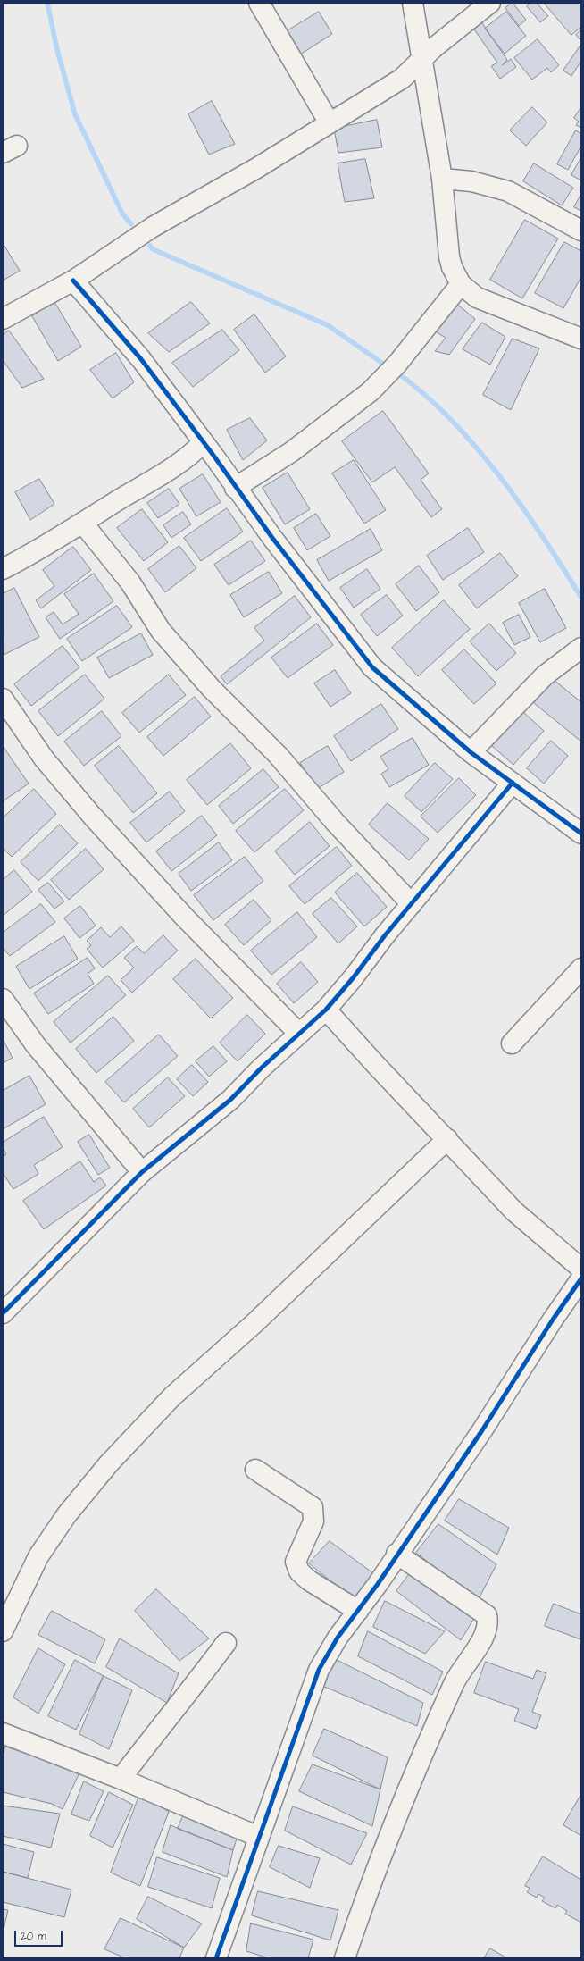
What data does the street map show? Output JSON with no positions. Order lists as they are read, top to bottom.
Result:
{
  "scale_bar": "20 m"
}
